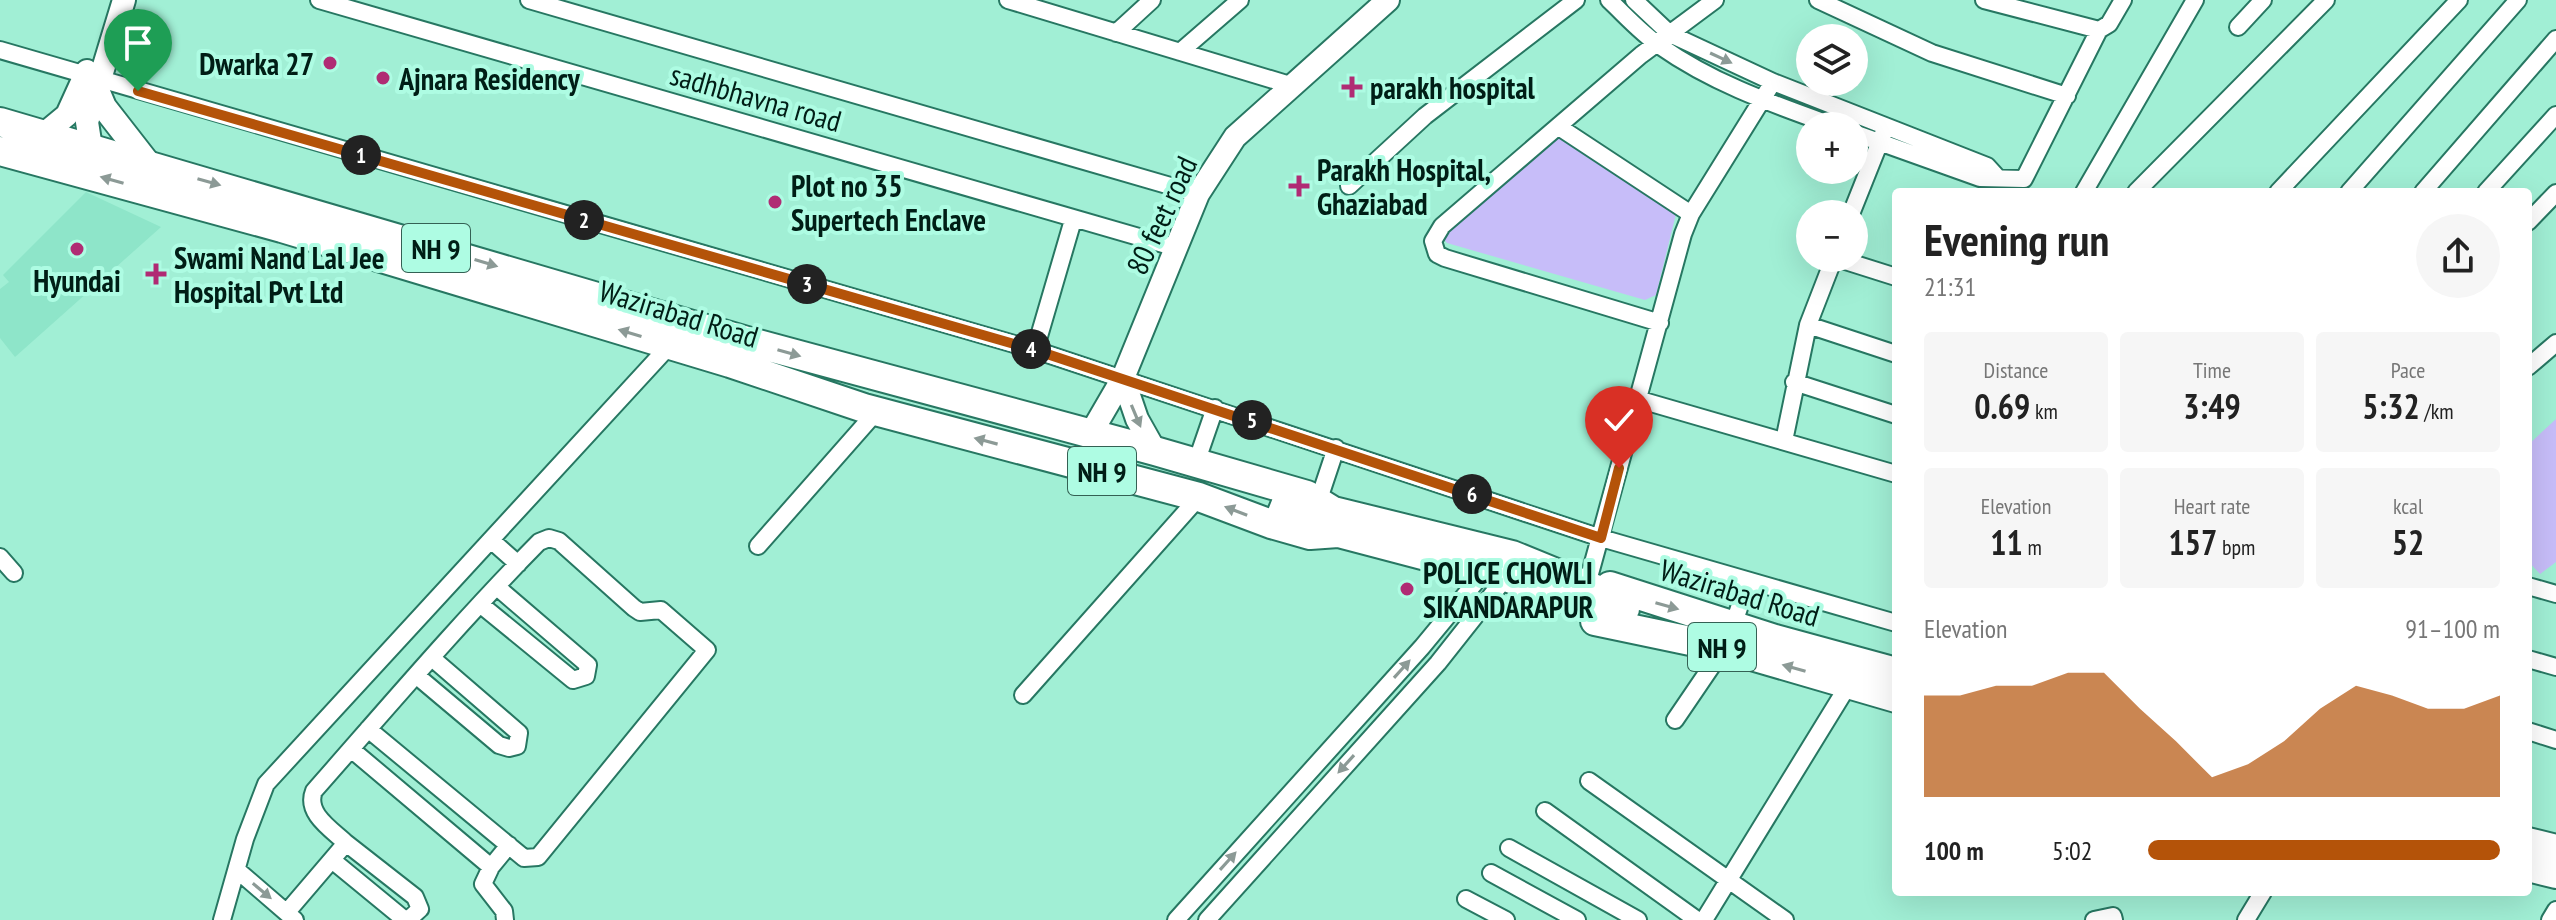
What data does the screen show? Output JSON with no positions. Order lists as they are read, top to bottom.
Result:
{
  "streets": {
    "highway": ["NH 9", "Wazirabad Road"],
    "street": ["sadhbhavna road", "80 feet road"]
  },
  "crossings": [
    ["sadhbhavna road", "80 feet road"]
  ],
  "places": {
    "other": [
      "Dwarka 27",
      "Ajnara Residency",
      "Plot no 35 Supertech Enclave",
      "Hyundai",
      "POLICE CHOWLI SIKANDARAPUR"
    ],
    "health": ["parakh hospital", "Parakh Hospital, Ghaziabad", "Swami Nand Lal Jee Hospital Pvt Ltd"]
  },
  "page": {
    "map_buttons": ["+", "−"],
    "pins": [
      "1",
      "2",
      "3",
      "4",
      "5",
      "6"
    ],
    "heading": ["Evening run", "21:31"],
    "stats": [
      ["Distance", "0.69 km"],
      ["Time", "3:49"],
      ["Pace", "5:32 /km"],
      ["Elevation", "11 m"],
      ["Heart rate", "157 bpm"],
      ["kcal", "52"]
    ],
    "chart": ["Elevation", "91–100 m"],
    "list": [
      {
        "name": "100 m",
        "note": "5:02"
      }
    ]
  }
}
